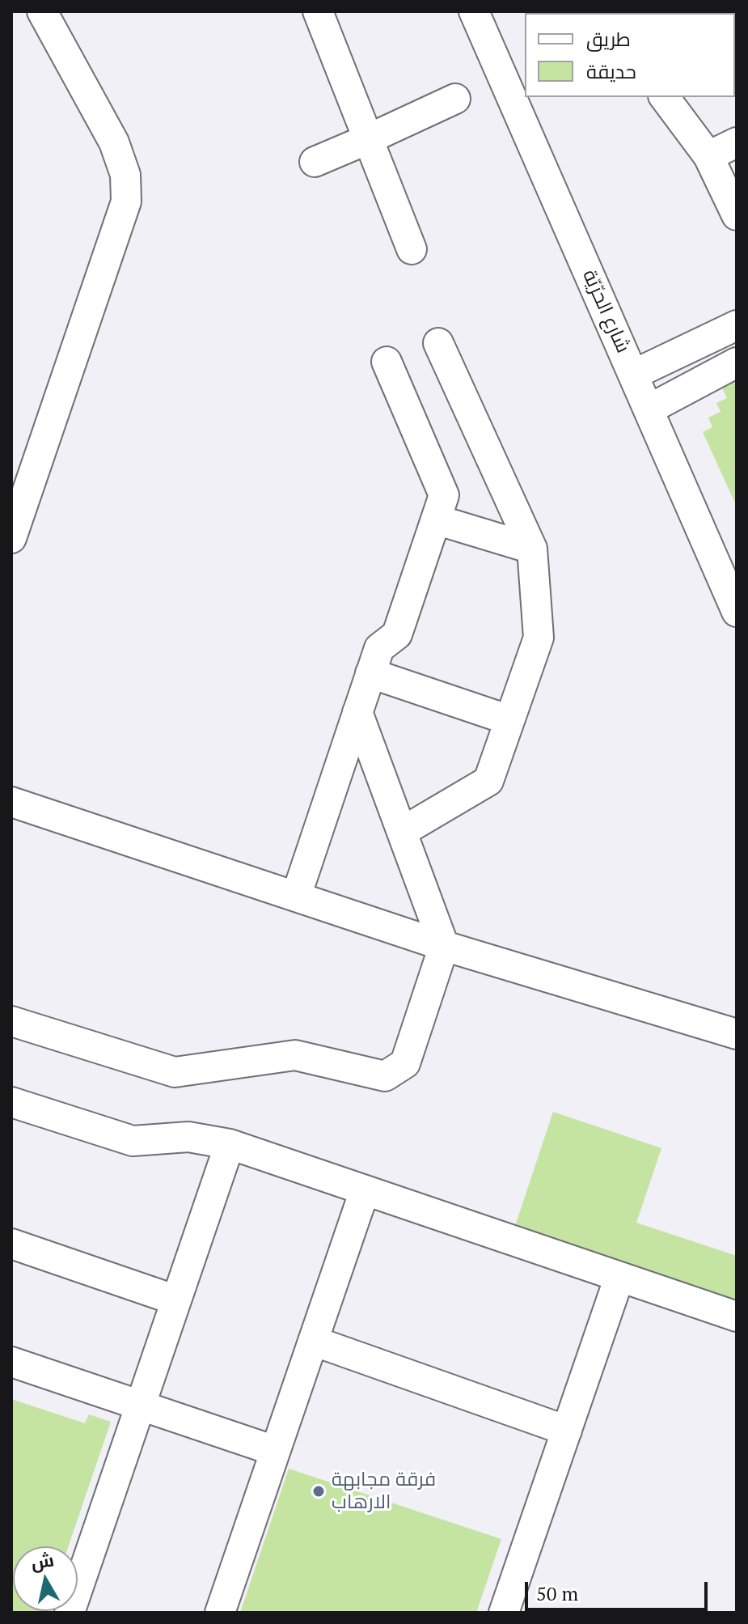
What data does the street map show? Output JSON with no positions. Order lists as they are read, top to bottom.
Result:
{
  "streets": {
    "street": ["شارع الحرّيّة"]
  },
  "places": ["فرقة مجابهة الارهاب"],
  "legend": ["طريق", "حديقة"],
  "scale_bar": "50 m",
  "north": "top"
}
